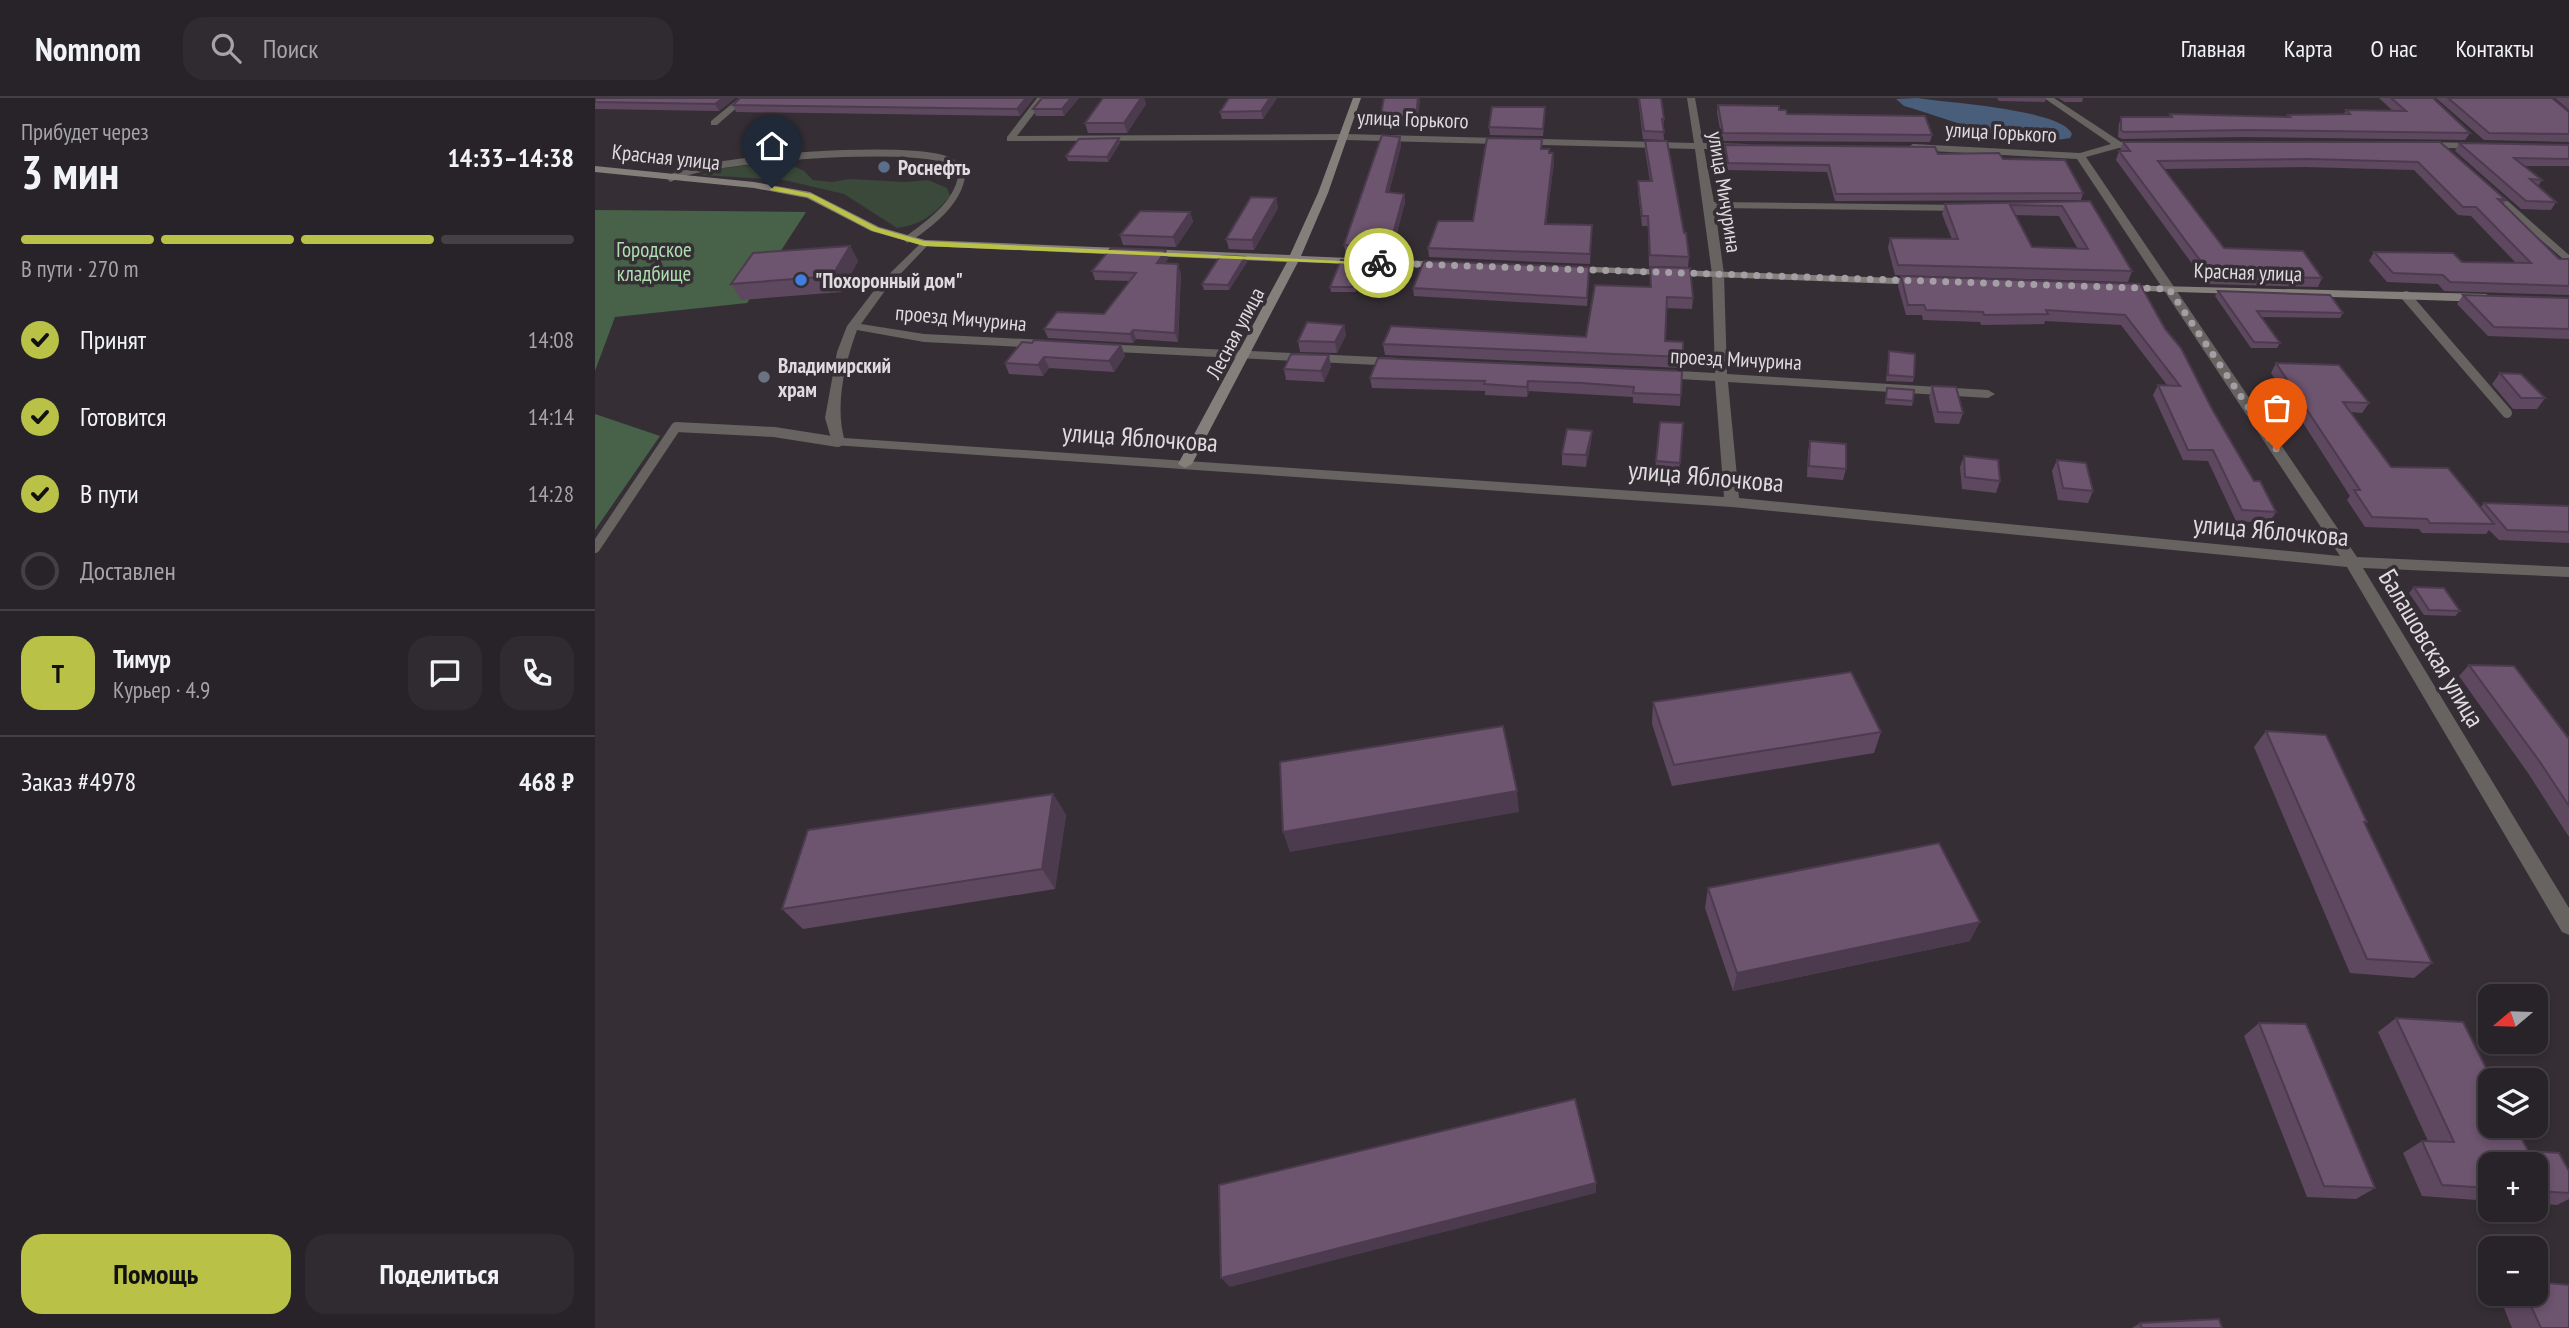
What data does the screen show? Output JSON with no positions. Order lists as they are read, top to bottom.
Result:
{
  "streets": {
    "main road": ["Красная улица", "Лесная улица"],
    "street": [
      "улица Горького",
      "улица Мичурина",
      "проезд Мичурина",
      "улица Яблочкова",
      "Балашовская улица"
    ]
  },
  "crossings": [
    ["улица Горького", "улица Мичурина"],
    ["улица Горького", "Лесная улица"],
    ["улица Горького", "Балашовская улица"],
    ["Красная улица", "Лесная улица"],
    ["Красная улица", "Балашовская улица"],
    ["улица Мичурина", "проезд Мичурина"],
    ["улица Мичурина", "улица Яблочкова"],
    ["Лесная улица", "улица Яблочкова"],
    ["улица Яблочкова", "Балашовская улица"]
  ],
  "parks": ["Городское кладбище"],
  "places": ["Роснефть", "\"Похоронный дом\"", "Владимирский храм"],
  "north": "left",
  "page": {
    "header": "Nomnom",
    "search": "Поиск",
    "nav": [
      "Главная",
      "Карта",
      "О нас",
      "Контакты"
    ],
    "heading": ["3 мин", "Прибудет через", "14:33–14:38"],
    "panel": [
      "Тимур",
      "Курьер · 4.9",
      "Заказ #4978",
      "468 ₽"
    ],
    "bar": "В пути · 270 m",
    "list": [
      ["Принят", "14:08"],
      ["Готовится", "14:14"],
      ["В пути", "14:28"],
      "Доставлен"
    ],
    "round": "Т",
    "map_buttons": ["+", "−"],
    "buttons": ["Помощь", "Поделиться"]
  }
}
